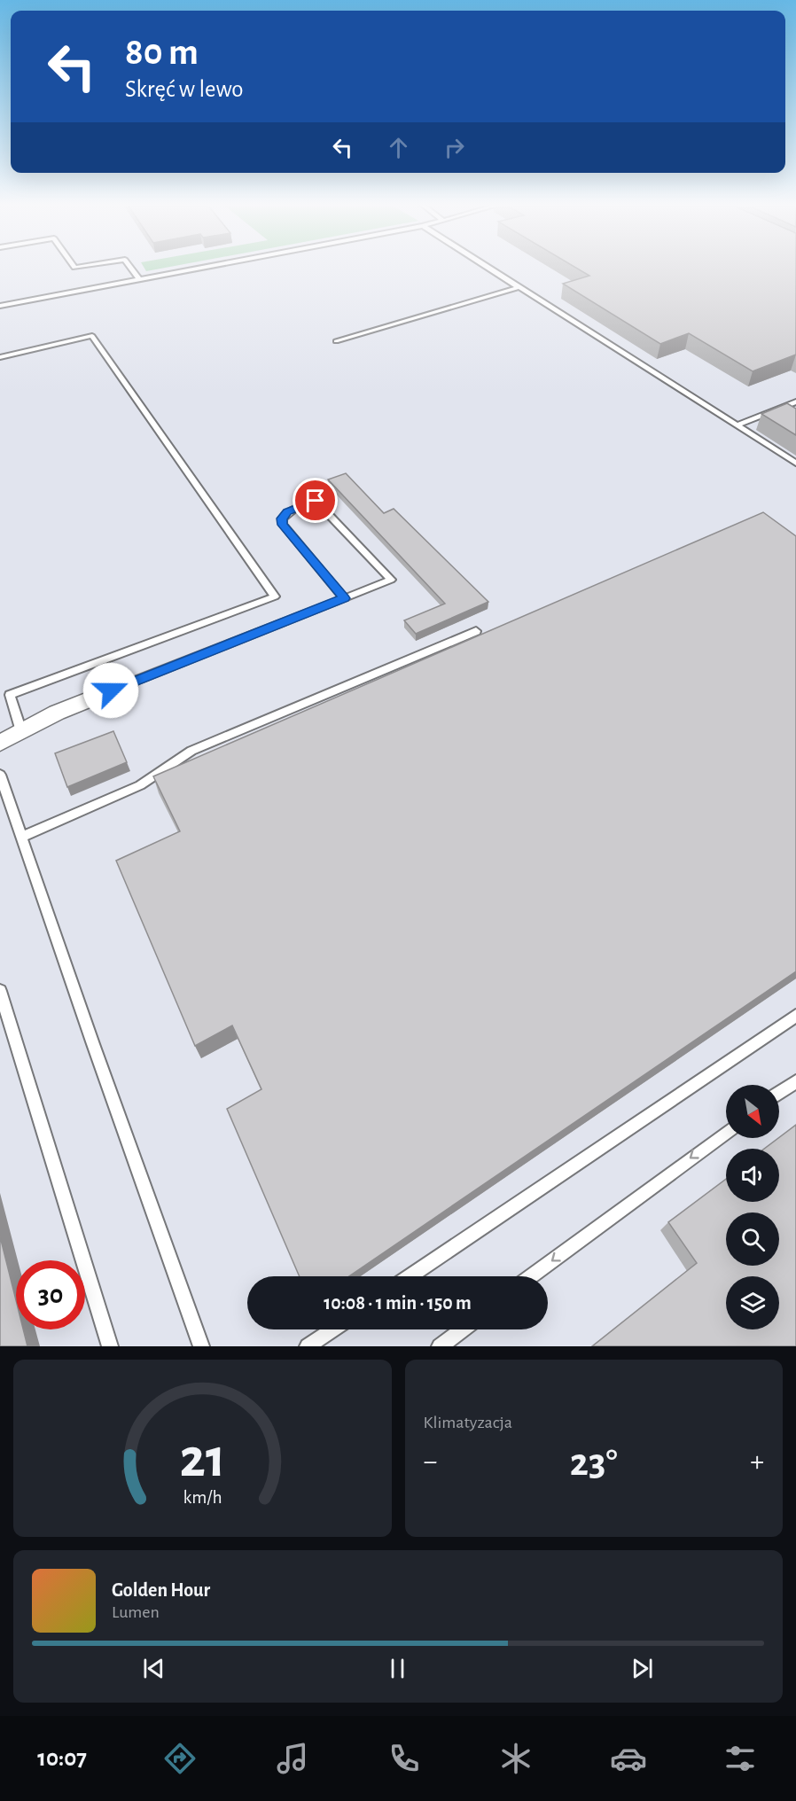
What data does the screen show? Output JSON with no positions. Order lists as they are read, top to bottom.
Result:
{
  "north": "bottom right",
  "page": {
    "turn": ["80 m", "Skręć w lewo"],
    "limit": "30",
    "trip": "10:08 · 1 min · 150 m",
    "tile": "Klimatyzacja",
    "heat": ["−", "23°", "+"],
    "song": ["Golden Hour", "Lumen"],
    "tabs": "10:07",
    "gauge": ["21", "km/h"]
  }
}
